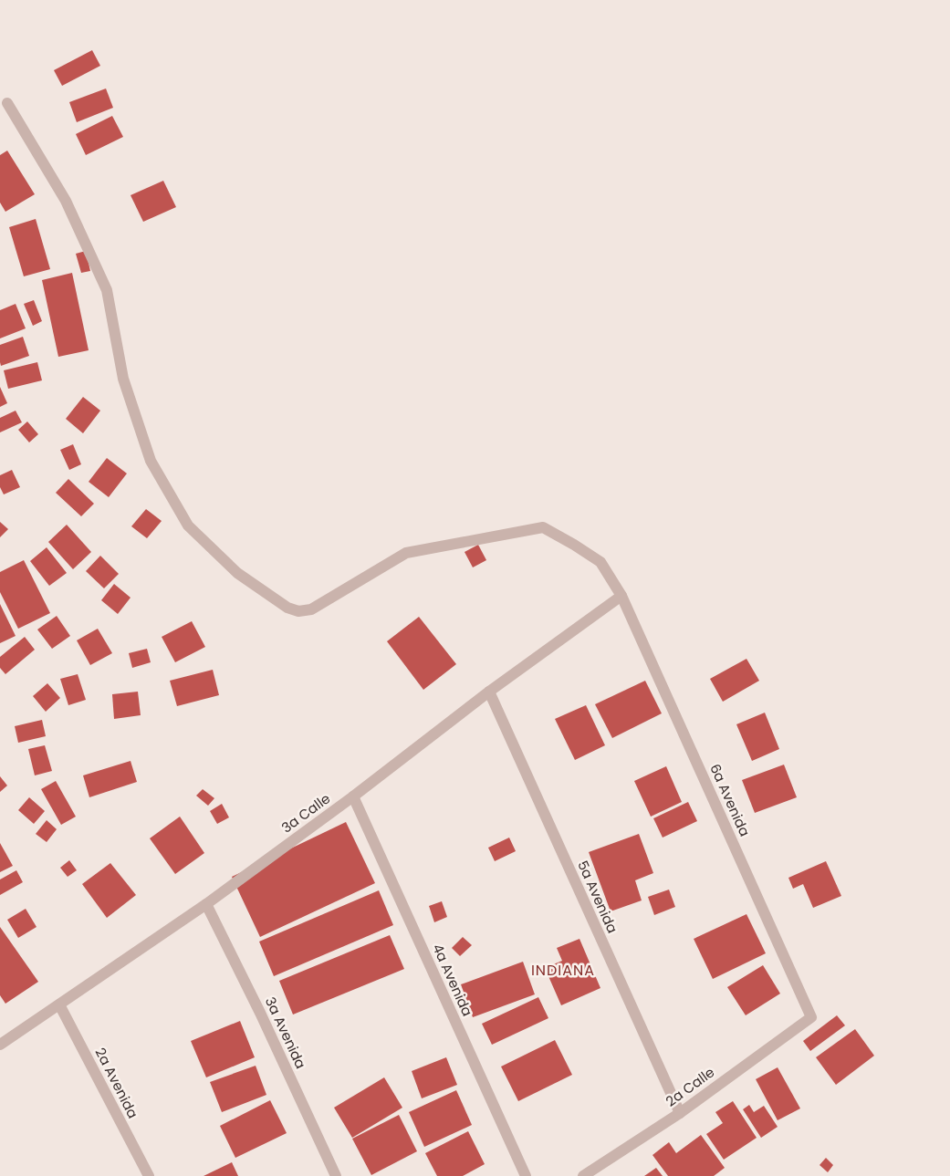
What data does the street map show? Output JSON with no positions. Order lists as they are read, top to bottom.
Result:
{
  "streets": {
    "street": [
      "6a Avenida",
      "3a Calle",
      "5a Avenida",
      "4a Avenida",
      "3a Avenida",
      "2a Avenida",
      "2a Calle"
    ]
  },
  "crossings": [
    ["6a Avenida", "3a Calle"],
    ["6a Avenida", "2a Calle"],
    ["3a Calle", "5a Avenida"],
    ["3a Calle", "4a Avenida"],
    ["3a Calle", "3a Avenida"],
    ["3a Calle", "2a Avenida"],
    ["5a Avenida", "2a Calle"]
  ],
  "districts": ["INDIANA"]
}
